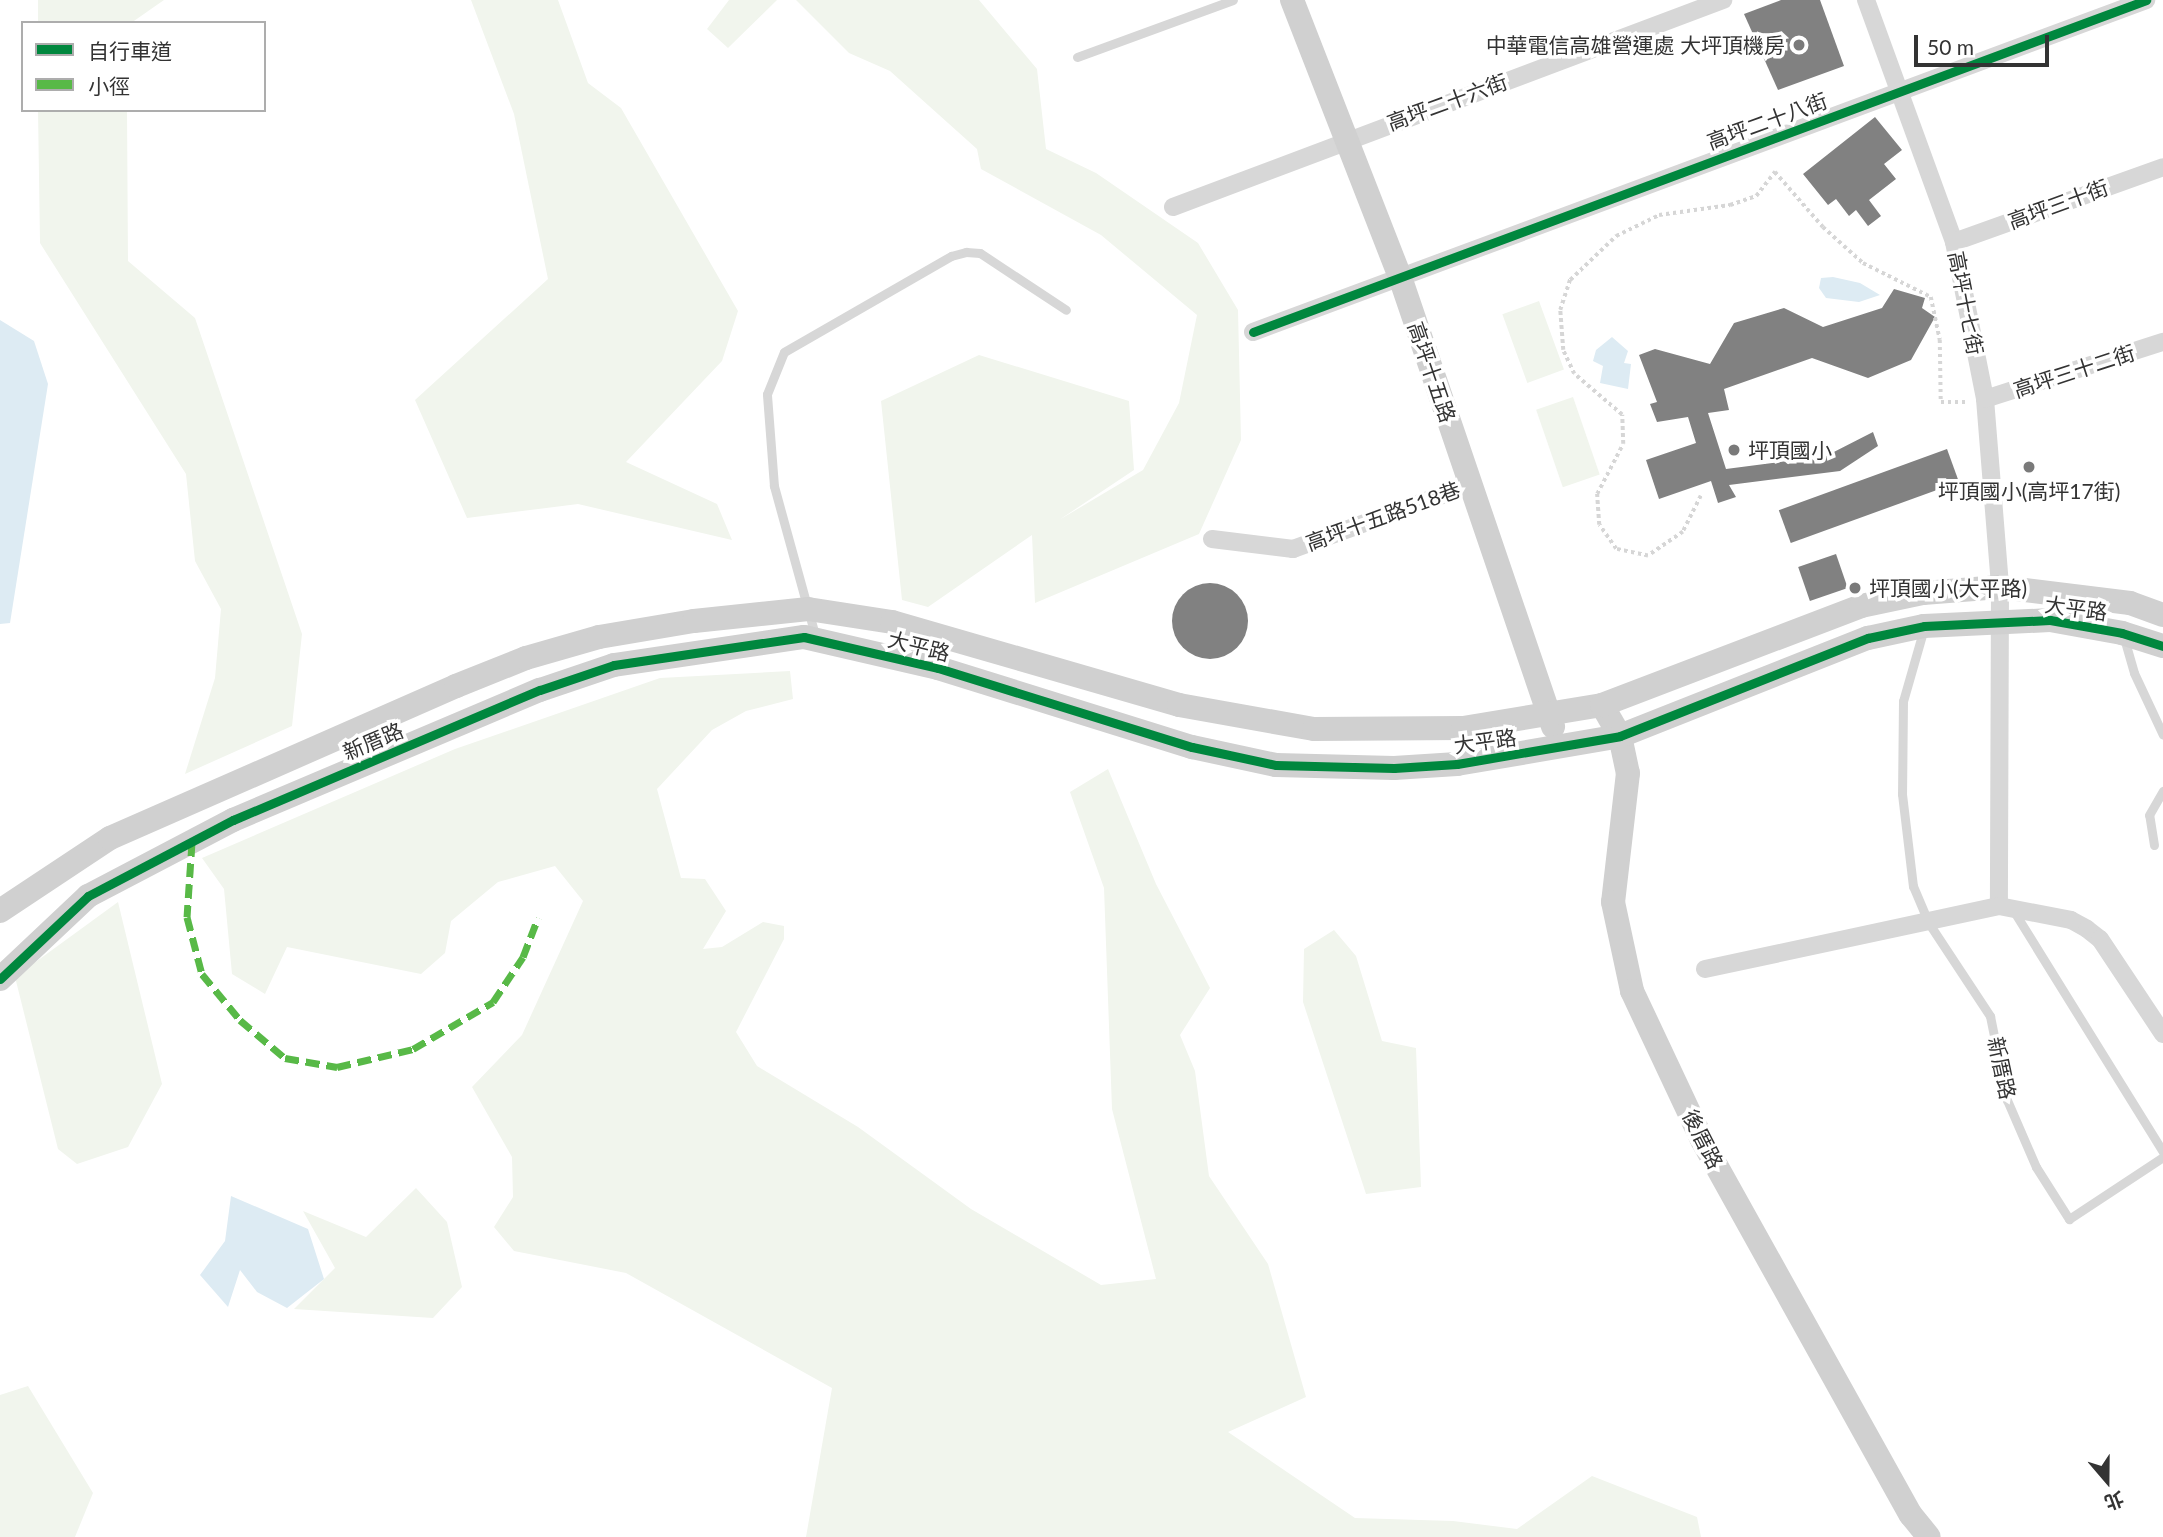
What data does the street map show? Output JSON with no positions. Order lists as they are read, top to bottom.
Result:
{
  "streets": {
    "street": [
      "高坪二十六街",
      "高坪二十八街",
      "高坪三十街",
      "高坪十七街",
      "高坪三十二街",
      "高坪十五路",
      "高坪十五路518巷",
      "大平路",
      "新厝路",
      "後厝路"
    ]
  },
  "crossings": [
    ["高坪二十六街", "高坪十五路"],
    ["高坪二十八街", "高坪十七街"],
    ["高坪二十八街", "高坪十五路"],
    ["高坪三十街", "高坪十七街"],
    ["高坪十七街", "高坪三十二街"],
    ["高坪十七街", "大平路"],
    ["高坪十五路", "高坪十五路518巷"],
    ["高坪十五路", "大平路"],
    ["大平路", "新厝路"],
    ["大平路", "後厝路"]
  ],
  "places": [
    "中華電信高雄營運處 大坪頂機房",
    "坪頂國小",
    "坪頂國小(高坪17街)",
    "坪頂國小(大平路)"
  ],
  "legend": ["自行車道", "小徑"],
  "scale_bar": "50 m",
  "north": "bottom"
}
